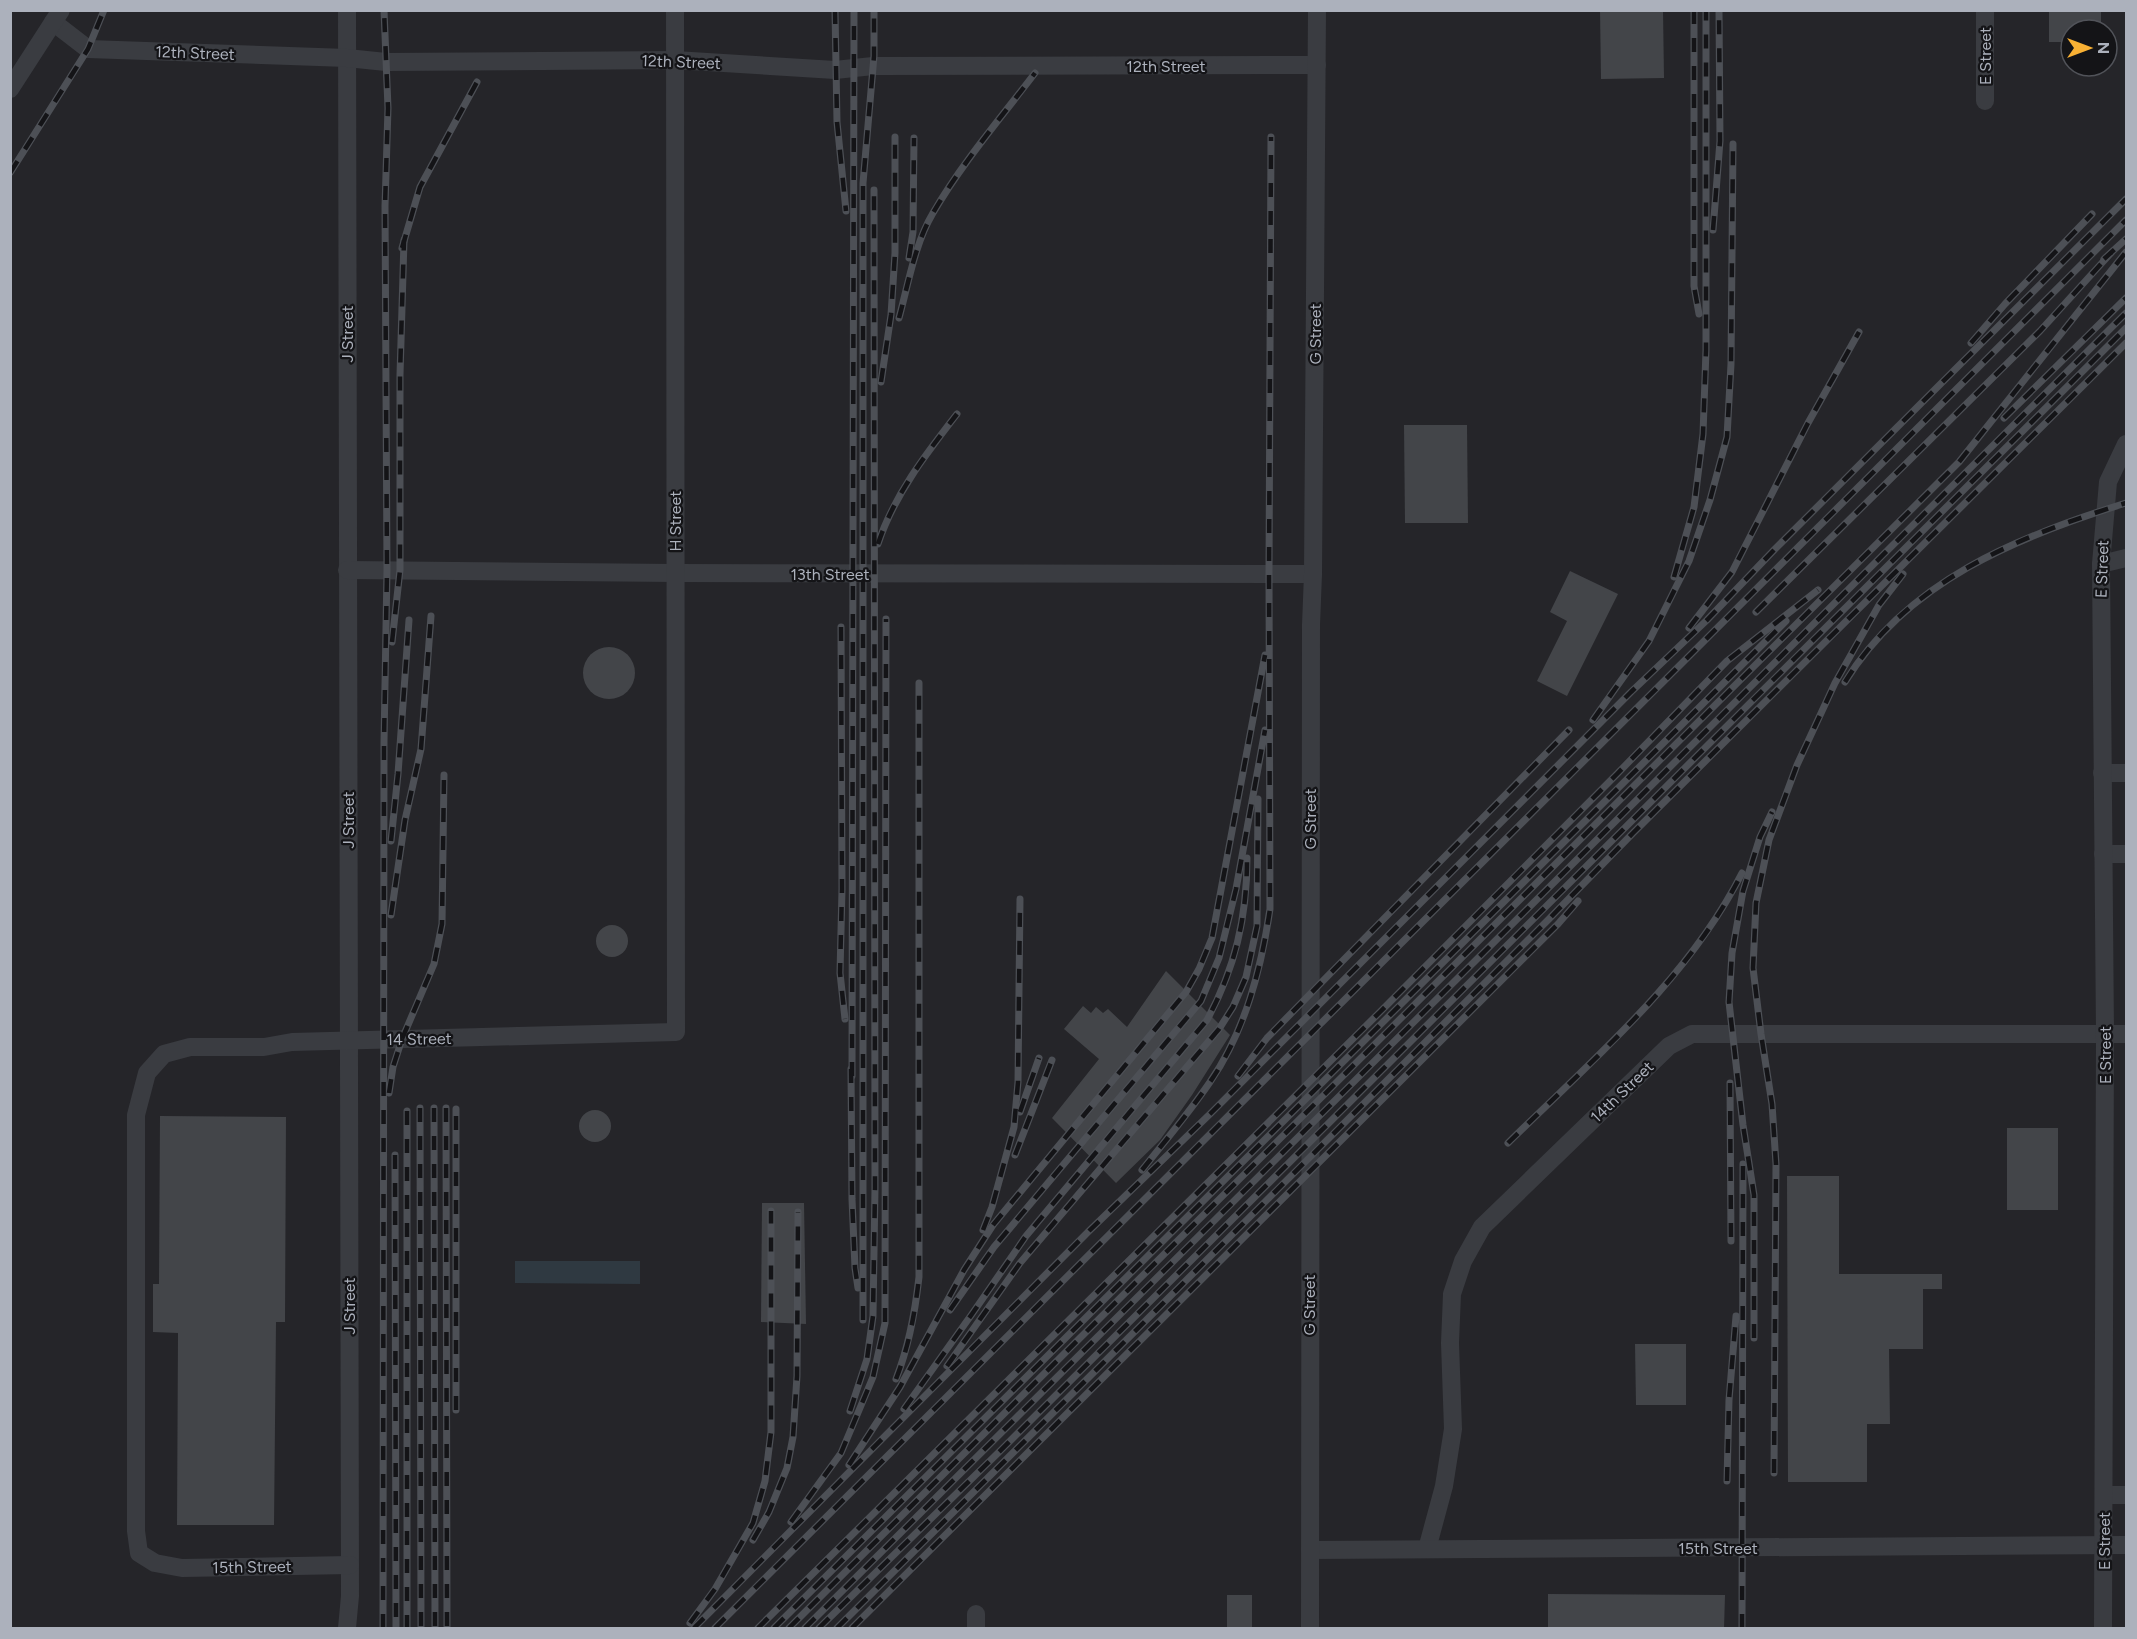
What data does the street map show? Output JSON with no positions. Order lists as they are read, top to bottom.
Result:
{
  "streets": {
    "lane": [
      "12th Street",
      "E Street",
      "J Street",
      "G Street",
      "H Street",
      "13th Street",
      "14 Street",
      "14th Street",
      "15th Street"
    ]
  },
  "crossings": [
    ["12th Street", "J Street"],
    ["12th Street", "G Street"],
    ["12th Street", "H Street"],
    ["E Street", "14th Street"],
    ["E Street", "15th Street"],
    ["J Street", "13th Street"],
    ["J Street", "14 Street"],
    ["J Street", "15th Street"],
    ["G Street", "13th Street"],
    ["G Street", "15th Street"],
    ["H Street", "13th Street"],
    ["H Street", "14 Street"],
    ["14 Street", "15th Street"],
    ["14th Street", "15th Street"]
  ],
  "north": "right"
}
